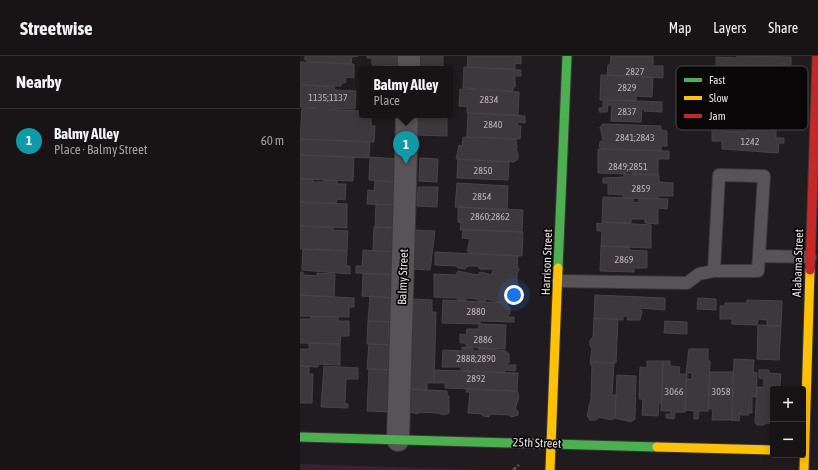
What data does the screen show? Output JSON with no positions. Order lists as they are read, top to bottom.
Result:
{
  "streets": {
    "street": [
      "Harrison Street",
      "Alabama Street",
      "Balmy Street",
      "25th Street"
    ]
  },
  "crossings": [
    ["Harrison Street", "25th Street"],
    ["Balmy Street", "25th Street"]
  ],
  "house_numbers": [
    "2827",
    "2829",
    "1135;1137",
    "2834",
    "2837",
    "2840",
    "2841;2843",
    "1242",
    "2849;2851",
    "2850",
    "2859",
    "2854",
    "2860;2862",
    "2869",
    "2880",
    "2886",
    "2888;2890",
    "2892",
    "3066",
    "3058"
  ],
  "legend": ["Fast", "Slow", "Jam"],
  "page": {
    "header": "Streetwise",
    "nav": ["Map", "Layers", "Share"],
    "heading": "Nearby",
    "popup": ["Balmy Alley", "Place"],
    "list": [
      {
        "mark": "1",
        "name": "Balmy Alley",
        "note": "Place · Balmy Street",
        "value": "60 m"
      }
    ],
    "pins": "1",
    "map_buttons": ["+", "−"]
  }
}
